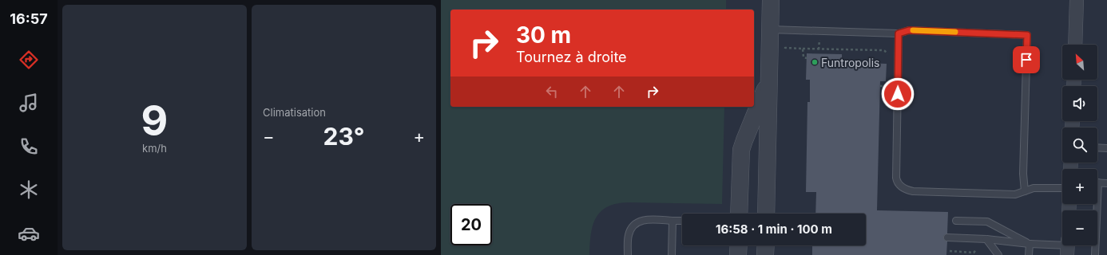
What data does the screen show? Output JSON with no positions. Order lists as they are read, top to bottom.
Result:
{
  "places": ["Funtropolis"],
  "north": "top left",
  "page": {
    "tabs": "16:57",
    "tile": [
      ["9", "km/h"],
      "Climatisation"
    ],
    "turn": ["30 m", "Tournez à droite"],
    "map_buttons": ["+", "−"],
    "heat": ["−", "23°", "+"],
    "limit": "20",
    "trip": "16:58 · 1 min · 100 m"
  }
}
